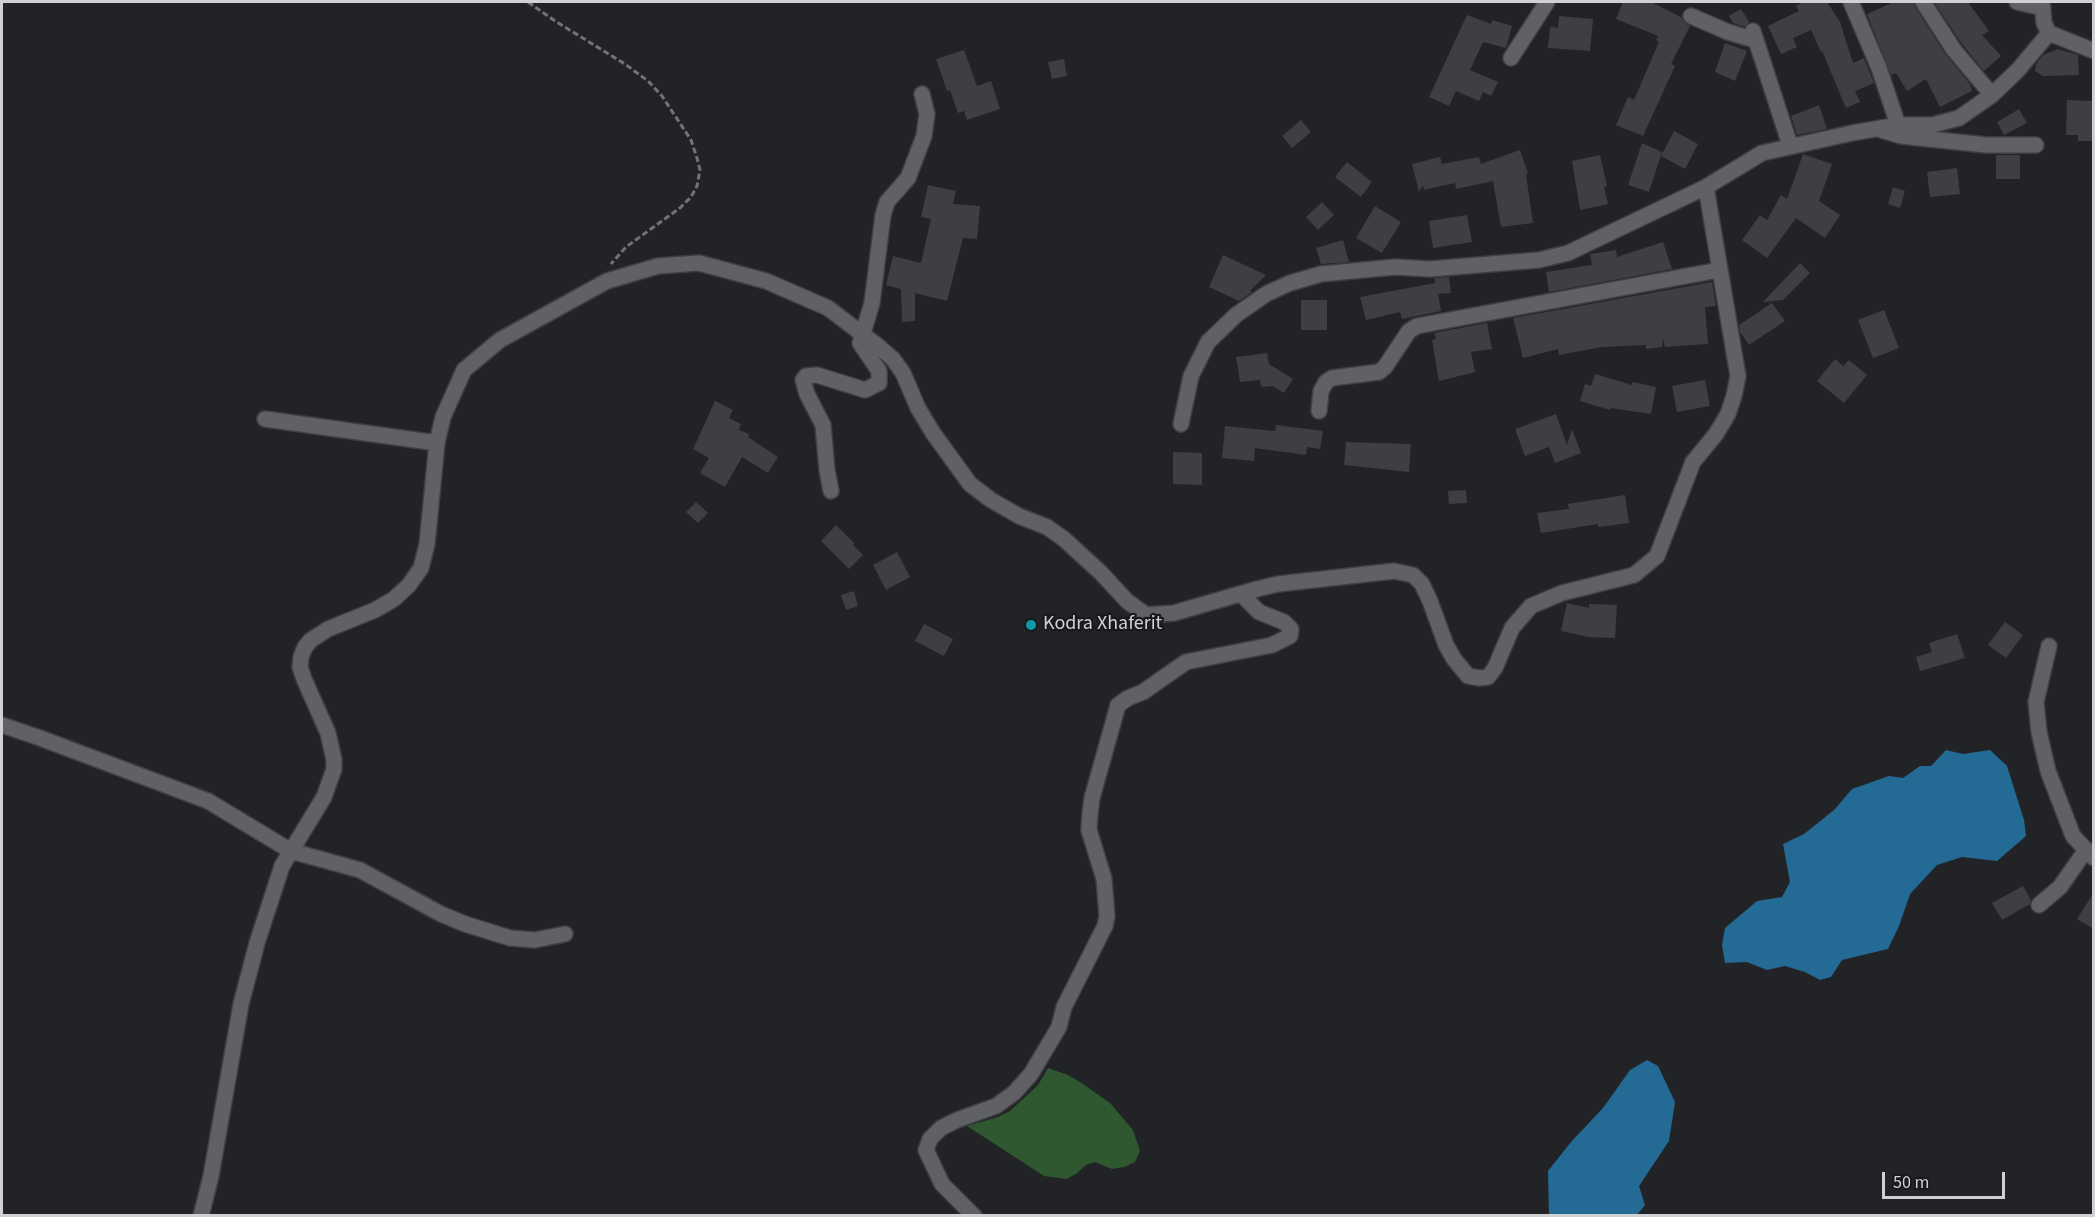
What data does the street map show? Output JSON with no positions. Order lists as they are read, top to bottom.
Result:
{
  "places": ["Kodra Xhaferit"],
  "scale_bar": "50 m"
}
